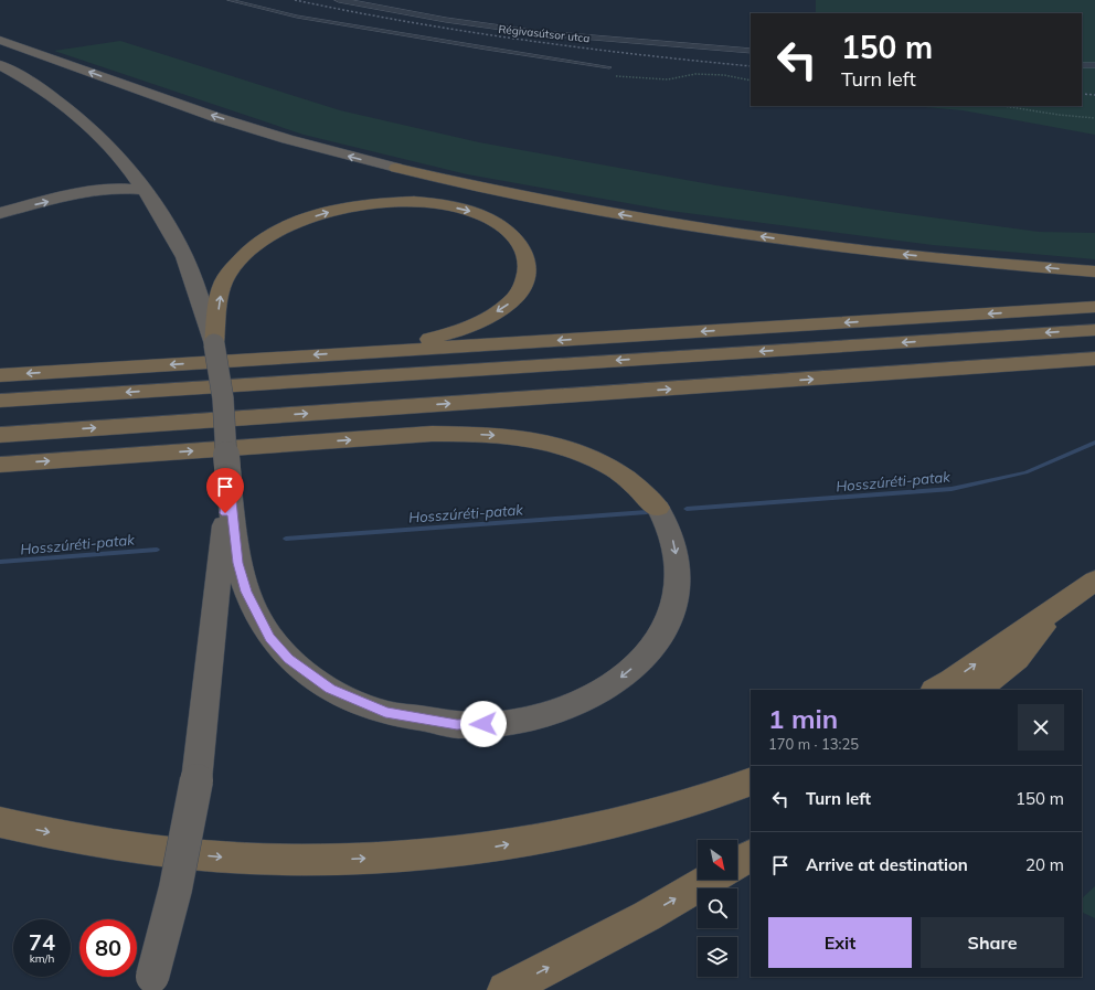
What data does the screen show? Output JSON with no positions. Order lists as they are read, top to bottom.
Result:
{
  "streets": {
    "street": ["Régivasútsor utca"]
  },
  "water": ["Hosszúréti-patak"],
  "north": "bottom right",
  "page": {
    "turn": ["150 m", "Turn left"],
    "heading": ["1 min", "170 m · 13:25"],
    "list": [
      {
        "name": "Turn left",
        "value": "150 m"
      },
      {
        "name": "Arrive at destination",
        "value": "20 m"
      }
    ],
    "buttons": ["Exit", "Share"],
    "speed": "74 km/h",
    "limit": "80"
  }
}
